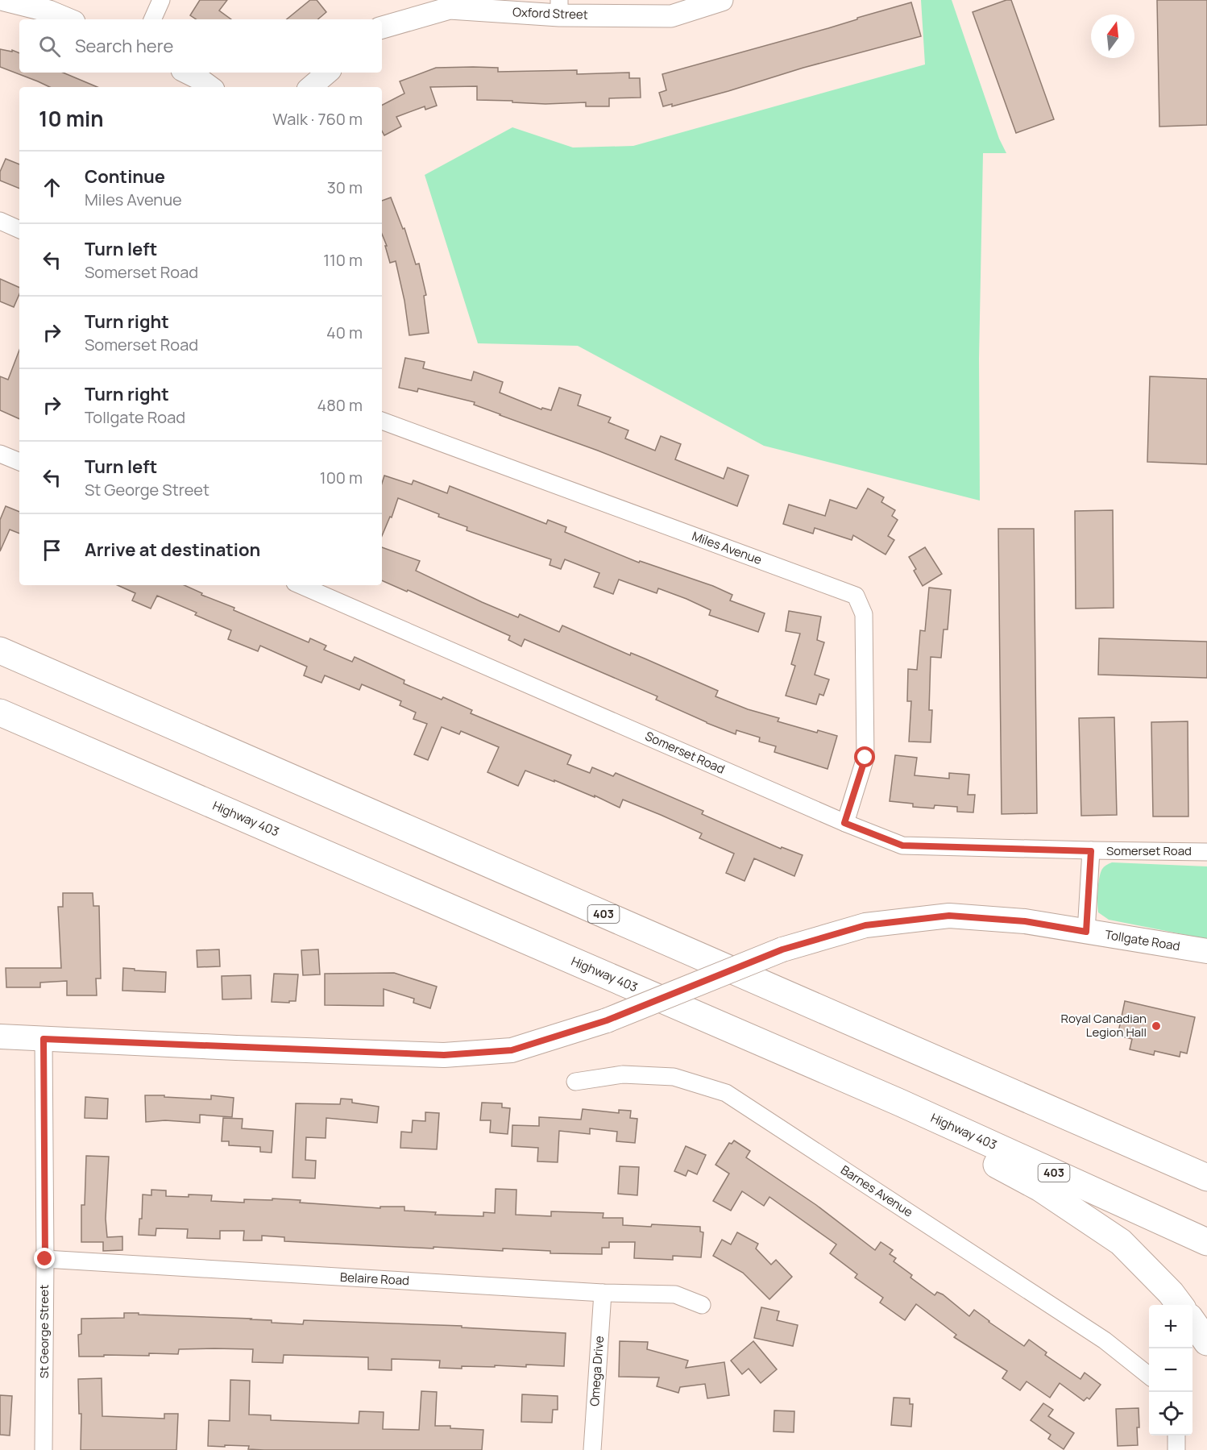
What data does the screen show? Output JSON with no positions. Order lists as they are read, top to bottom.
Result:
{
  "streets": {
    "highway": ["Highway 403", "403"],
    "main road": ["Tollgate Road"],
    "street": [
      "Oxford Street",
      "Miles Avenue",
      "Somerset Road",
      "Barnes Avenue",
      "Belaire Road",
      "St George Street",
      "Omega Drive"
    ]
  },
  "crossings": [
    ["Miles Avenue", "Somerset Road"],
    ["Somerset Road", "Tollgate Road"],
    ["Tollgate Road", "St George Street"],
    ["Belaire Road", "St George Street"],
    ["Belaire Road", "Omega Drive"]
  ],
  "places": ["Royal Canadian Legion Hall"],
  "north": "top",
  "page": {
    "search": "Search here",
    "heading": ["10 min", "Walk · 760 m"],
    "list": [
      ["Continue", "Miles Avenue", "30 m"],
      ["Turn left", "Somerset Road", "110 m"],
      ["Turn right", "Somerset Road", "40 m"],
      ["Turn right", "Tollgate Road", "480 m"],
      ["Turn left", "St George Street", "100 m"],
      "Arrive at destination"
    ],
    "map_buttons": ["+", "−"]
  }
}
